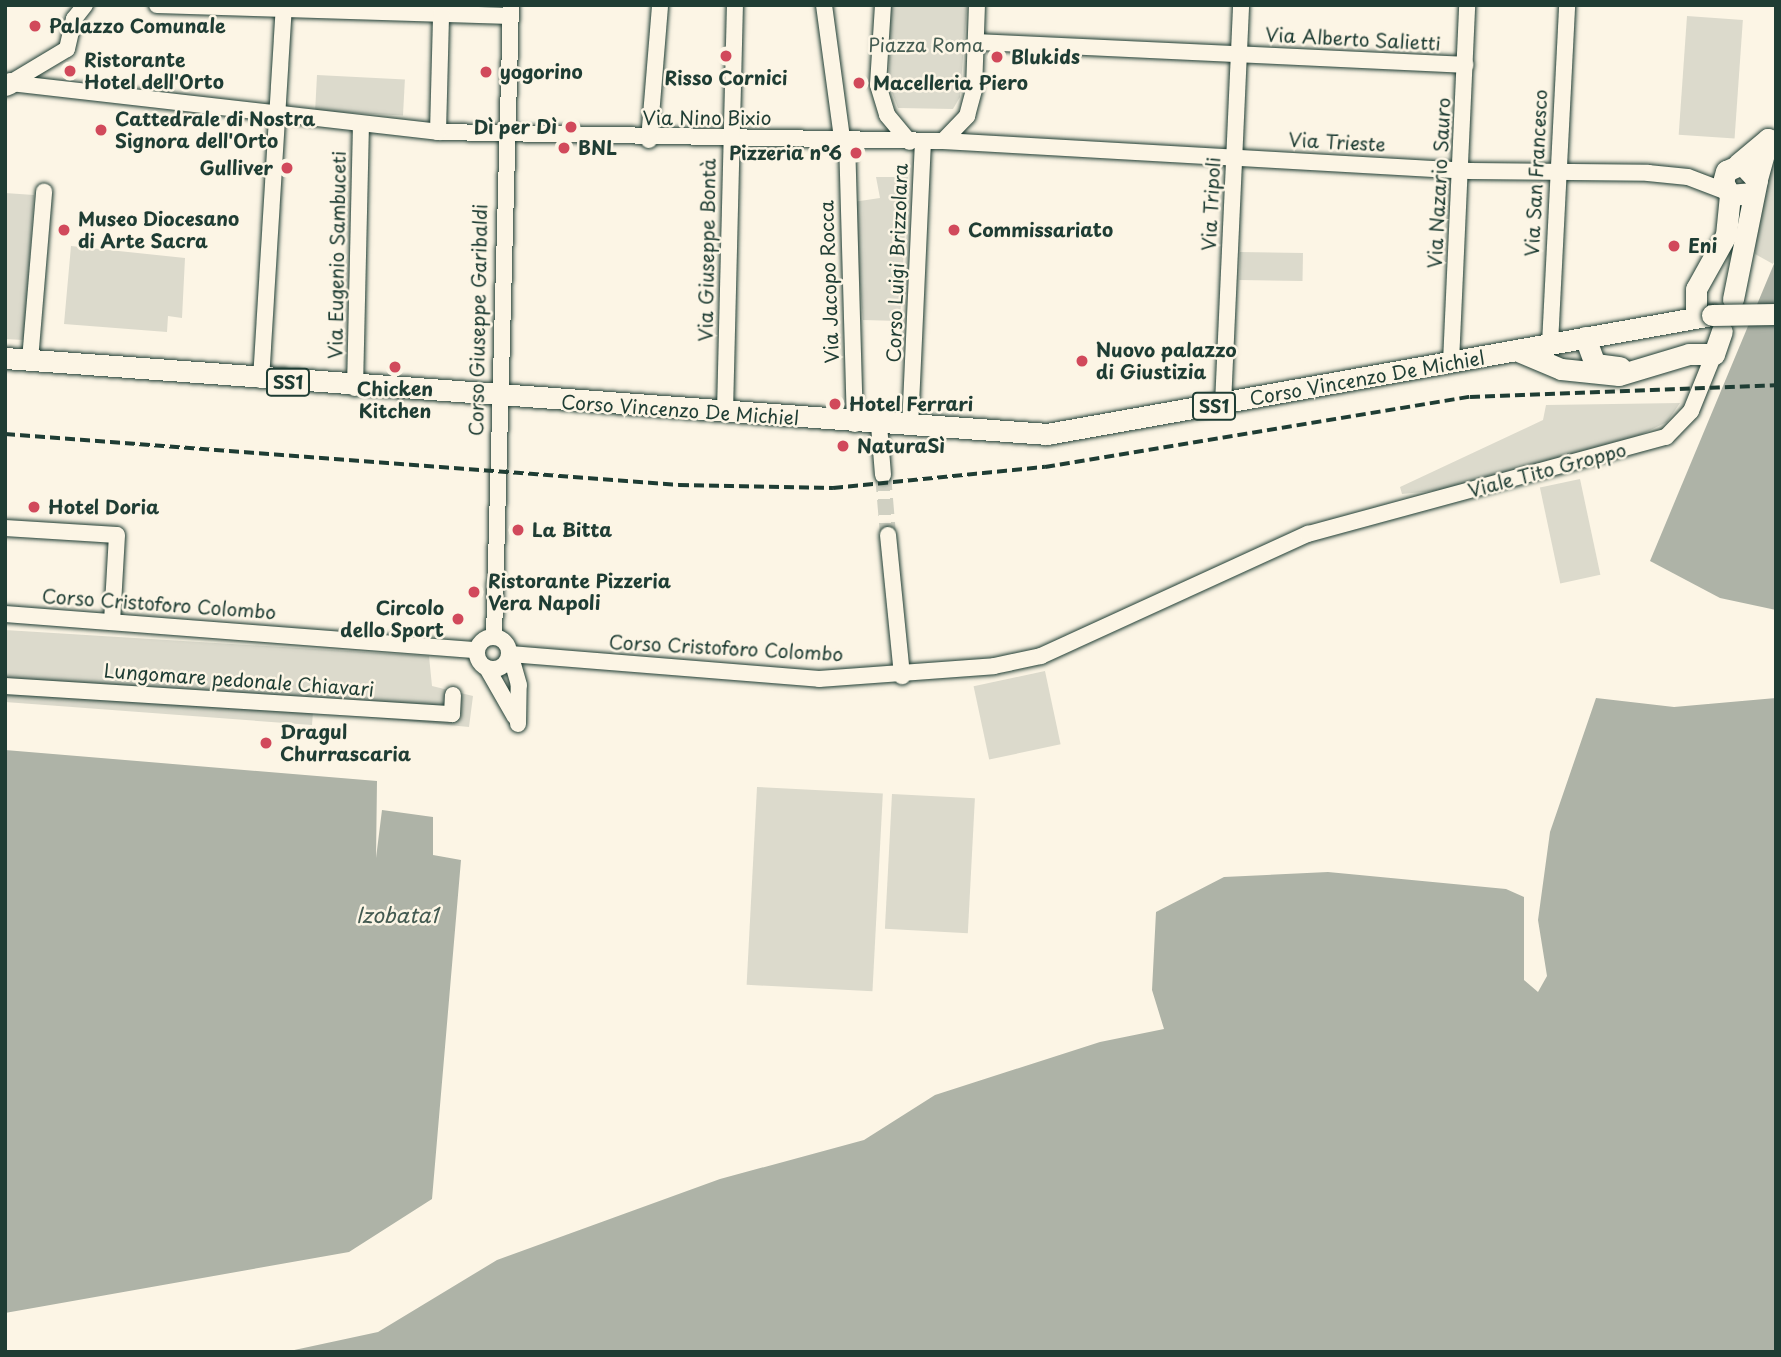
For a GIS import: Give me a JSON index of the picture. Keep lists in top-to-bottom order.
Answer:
{
  "streets": {
    "main road": ["Corso Vincenzo De Michiel", "SS1", "Viale Tito Groppo"],
    "street": [
      "Via Alberto Salietti",
      "Via Nino Bixio",
      "Via Trieste",
      "Via San Francesco",
      "Via Nazario Sauro",
      "Via Tripoli",
      "Via Giuseppe Bontà",
      "Via Eugenio Sambuceti",
      "Corso Luigi Brizzolara",
      "Via Jacopo Rocca",
      "Corso Giuseppe Garibaldi",
      "Corso Cristoforo Colombo",
      "Lungomare pedonale Chiavari"
    ]
  },
  "crossings": [
    ["Via Alberto Salietti", "Via Nazario Sauro"],
    ["Via Alberto Salietti", "Via Tripoli"],
    ["Via Nino Bixio", "Via Giuseppe Bontà"],
    ["Via Nino Bixio", "Via Eugenio Sambuceti"],
    ["Via Nino Bixio", "Corso Luigi Brizzolara"],
    ["Via Nino Bixio", "Via Jacopo Rocca"],
    ["Via Nino Bixio", "Corso Giuseppe Garibaldi"],
    ["Via Trieste", "Via San Francesco"],
    ["Via Trieste", "Via Nazario Sauro"],
    ["Via Trieste", "Via Tripoli"],
    ["Via Trieste", "Viale Tito Groppo"],
    ["Via San Francesco", "Corso Vincenzo De Michiel"],
    ["Via Nazario Sauro", "Corso Vincenzo De Michiel"],
    ["Via Tripoli", "Corso Vincenzo De Michiel"],
    ["Via Giuseppe Bontà", "Corso Vincenzo De Michiel"],
    ["Via Eugenio Sambuceti", "SS1"],
    ["Corso Luigi Brizzolara", "Corso Vincenzo De Michiel"],
    ["Via Jacopo Rocca", "Corso Vincenzo De Michiel"],
    ["Corso Giuseppe Garibaldi", "Corso Vincenzo De Michiel"],
    ["Corso Giuseppe Garibaldi", "SS1"],
    ["Corso Vincenzo De Michiel", "SS1"],
    ["Corso Vincenzo De Michiel", "Viale Tito Groppo"],
    ["Viale Tito Groppo", "Corso Cristoforo Colombo"]
  ],
  "water": ["Izobata1"],
  "parks": ["Piazza Roma"],
  "places": [
    "Palazzo Comunale",
    "Risso Cornici",
    "Blukids",
    "Ristorante Hotel dell'Orto",
    "yogorino",
    "Macelleria Piero",
    "Dì per Dì",
    "Cattedrale di Nostra Signora dell'Orto",
    "BNL",
    "Pizzeria n°6",
    "Gulliver",
    "Museo Diocesano di Arte Sacra",
    "Commissariato",
    "Eni",
    "Nuovo palazzo di Giustizia",
    "Chicken Kitchen",
    "Hotel Ferrari",
    "NaturaSì",
    "Hotel Doria",
    "La Bitta",
    "Ristorante Pizzeria Vera Napoli",
    "Circolo dello Sport",
    "Dragul Churrascaria"
  ]
}
